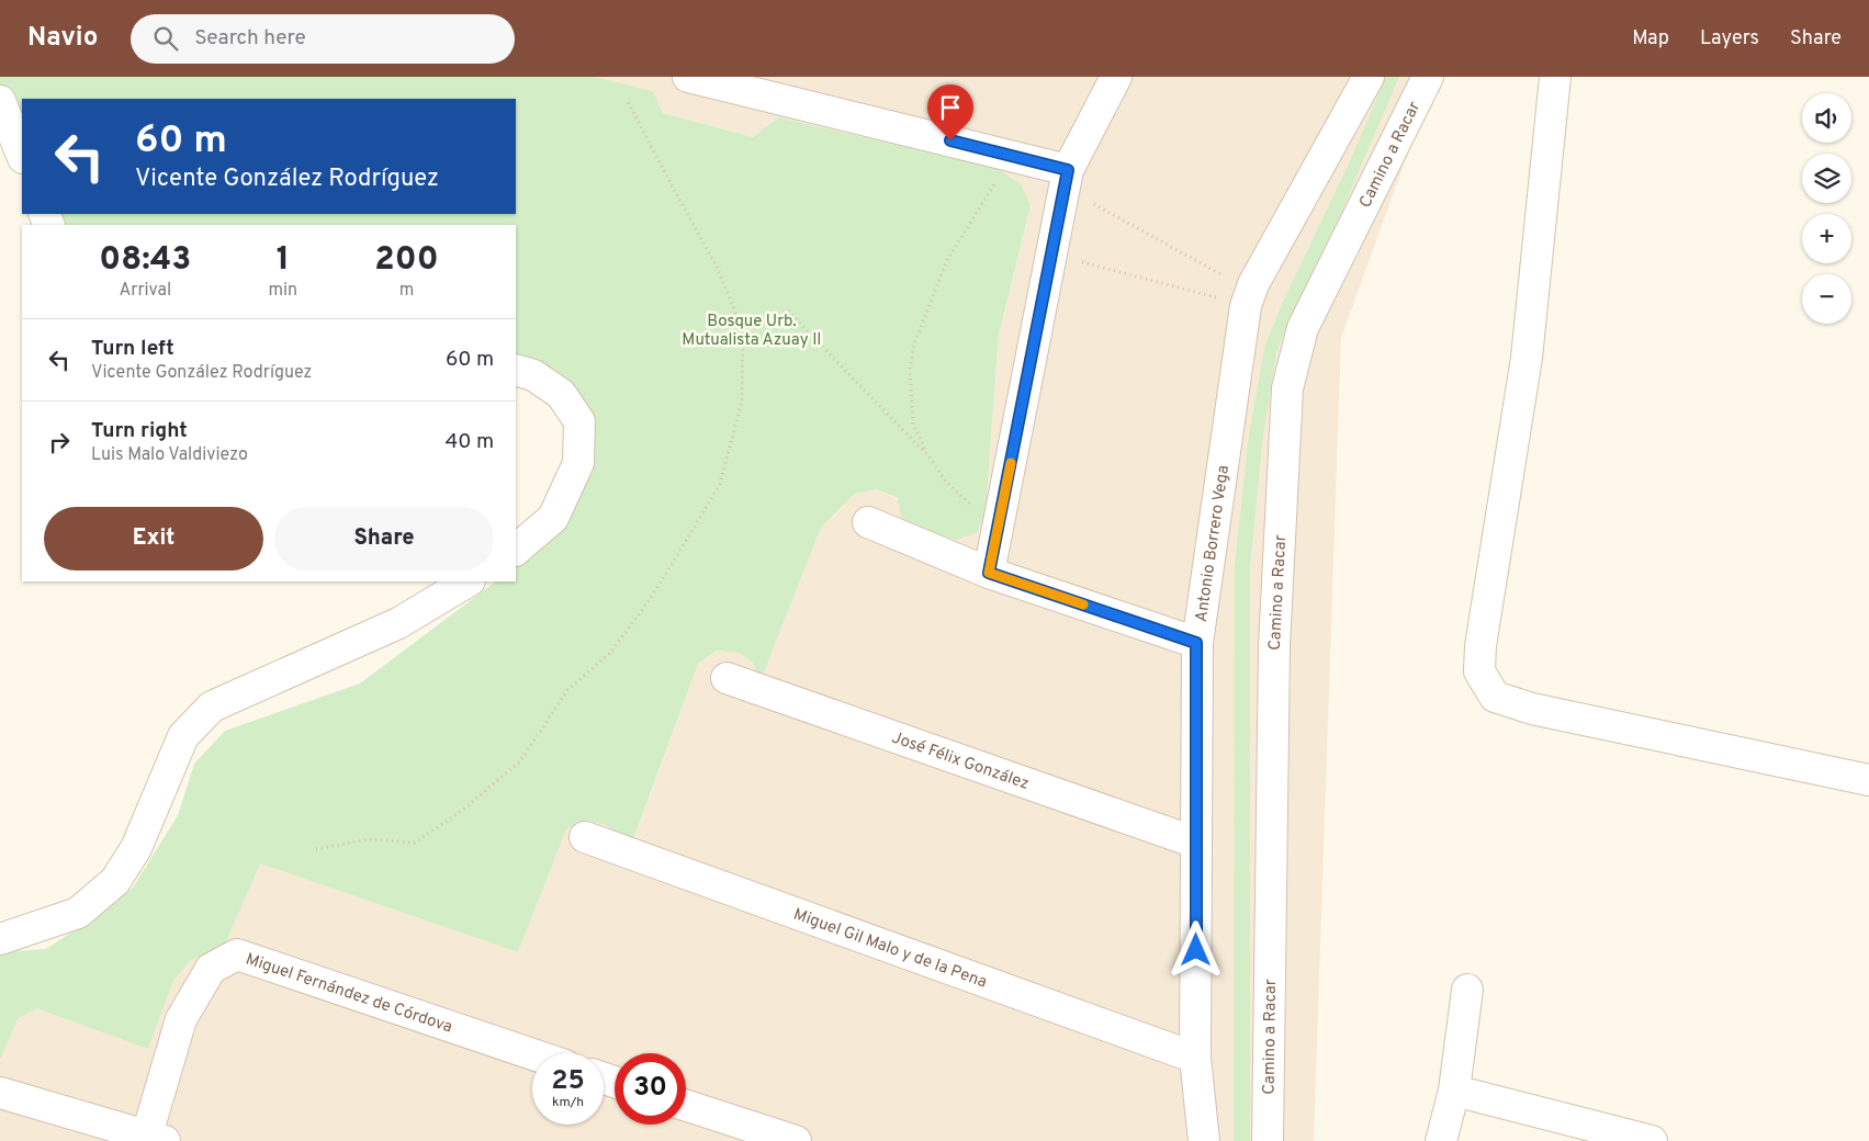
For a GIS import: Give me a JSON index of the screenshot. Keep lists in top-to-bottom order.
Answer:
{
  "streets": {
    "street": [
      "Camino a Racar",
      "Antonio Borrero Vega",
      "José Félix González",
      "Miguel Gil Malo y de la Pena",
      "Miguel Fernández de Córdova"
    ]
  },
  "crossings": [
    ["Antonio Borrero Vega", "José Félix González"],
    ["Antonio Borrero Vega", "Miguel Gil Malo y de la Pena"]
  ],
  "parks": ["Bosque Urb. Mutualista Azuay II"],
  "page": {
    "header": "Navio",
    "search": "Search here",
    "nav": ["Map", "Layers", "Share"],
    "map_buttons": ["+", "−"],
    "turn": ["60 m", "Vicente González Rodríguez"],
    "eta": [
      "08:43",
      "Arrival",
      "1",
      "min",
      "200",
      "m"
    ],
    "list": [
      {
        "name": "Turn left",
        "note": "Vicente González Rodríguez",
        "value": "60 m"
      },
      {
        "name": "Turn right",
        "note": "Luis Malo Valdiviezo",
        "value": "40 m"
      }
    ],
    "buttons": ["Exit", "Share"],
    "speed": "25 km/h",
    "limit": "30"
  }
}
